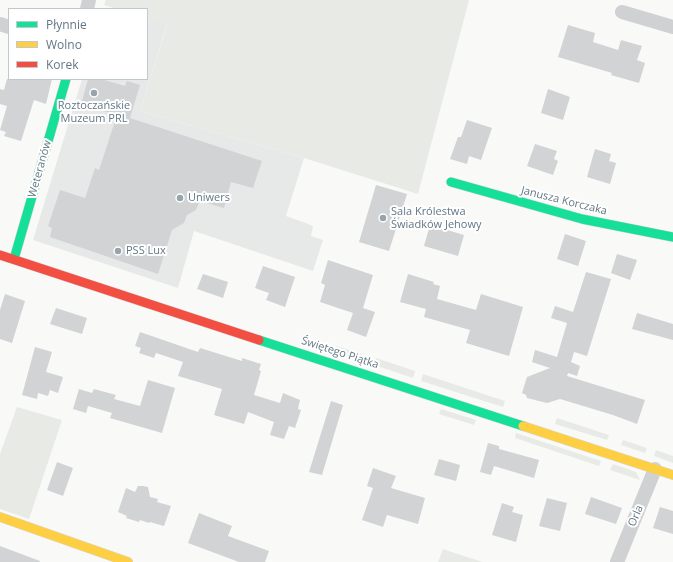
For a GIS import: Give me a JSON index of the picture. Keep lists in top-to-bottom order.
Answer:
{
  "streets": {
    "street": [
      "Weteranów",
      "Janusza Korczaka",
      "Świętego Piątka",
      "Orla"
    ]
  },
  "crossings": [
    ["Weteranów", "Świętego Piątka"],
    ["Świętego Piątka", "Orla"]
  ],
  "places": [
    "Roztoczańskie Muzeum PRL",
    "Uniwers",
    "Sala Królestwa Świadków Jehowy",
    "PSS Lux"
  ],
  "legend": ["Płynnie", "Wolno", "Korek"]
}
